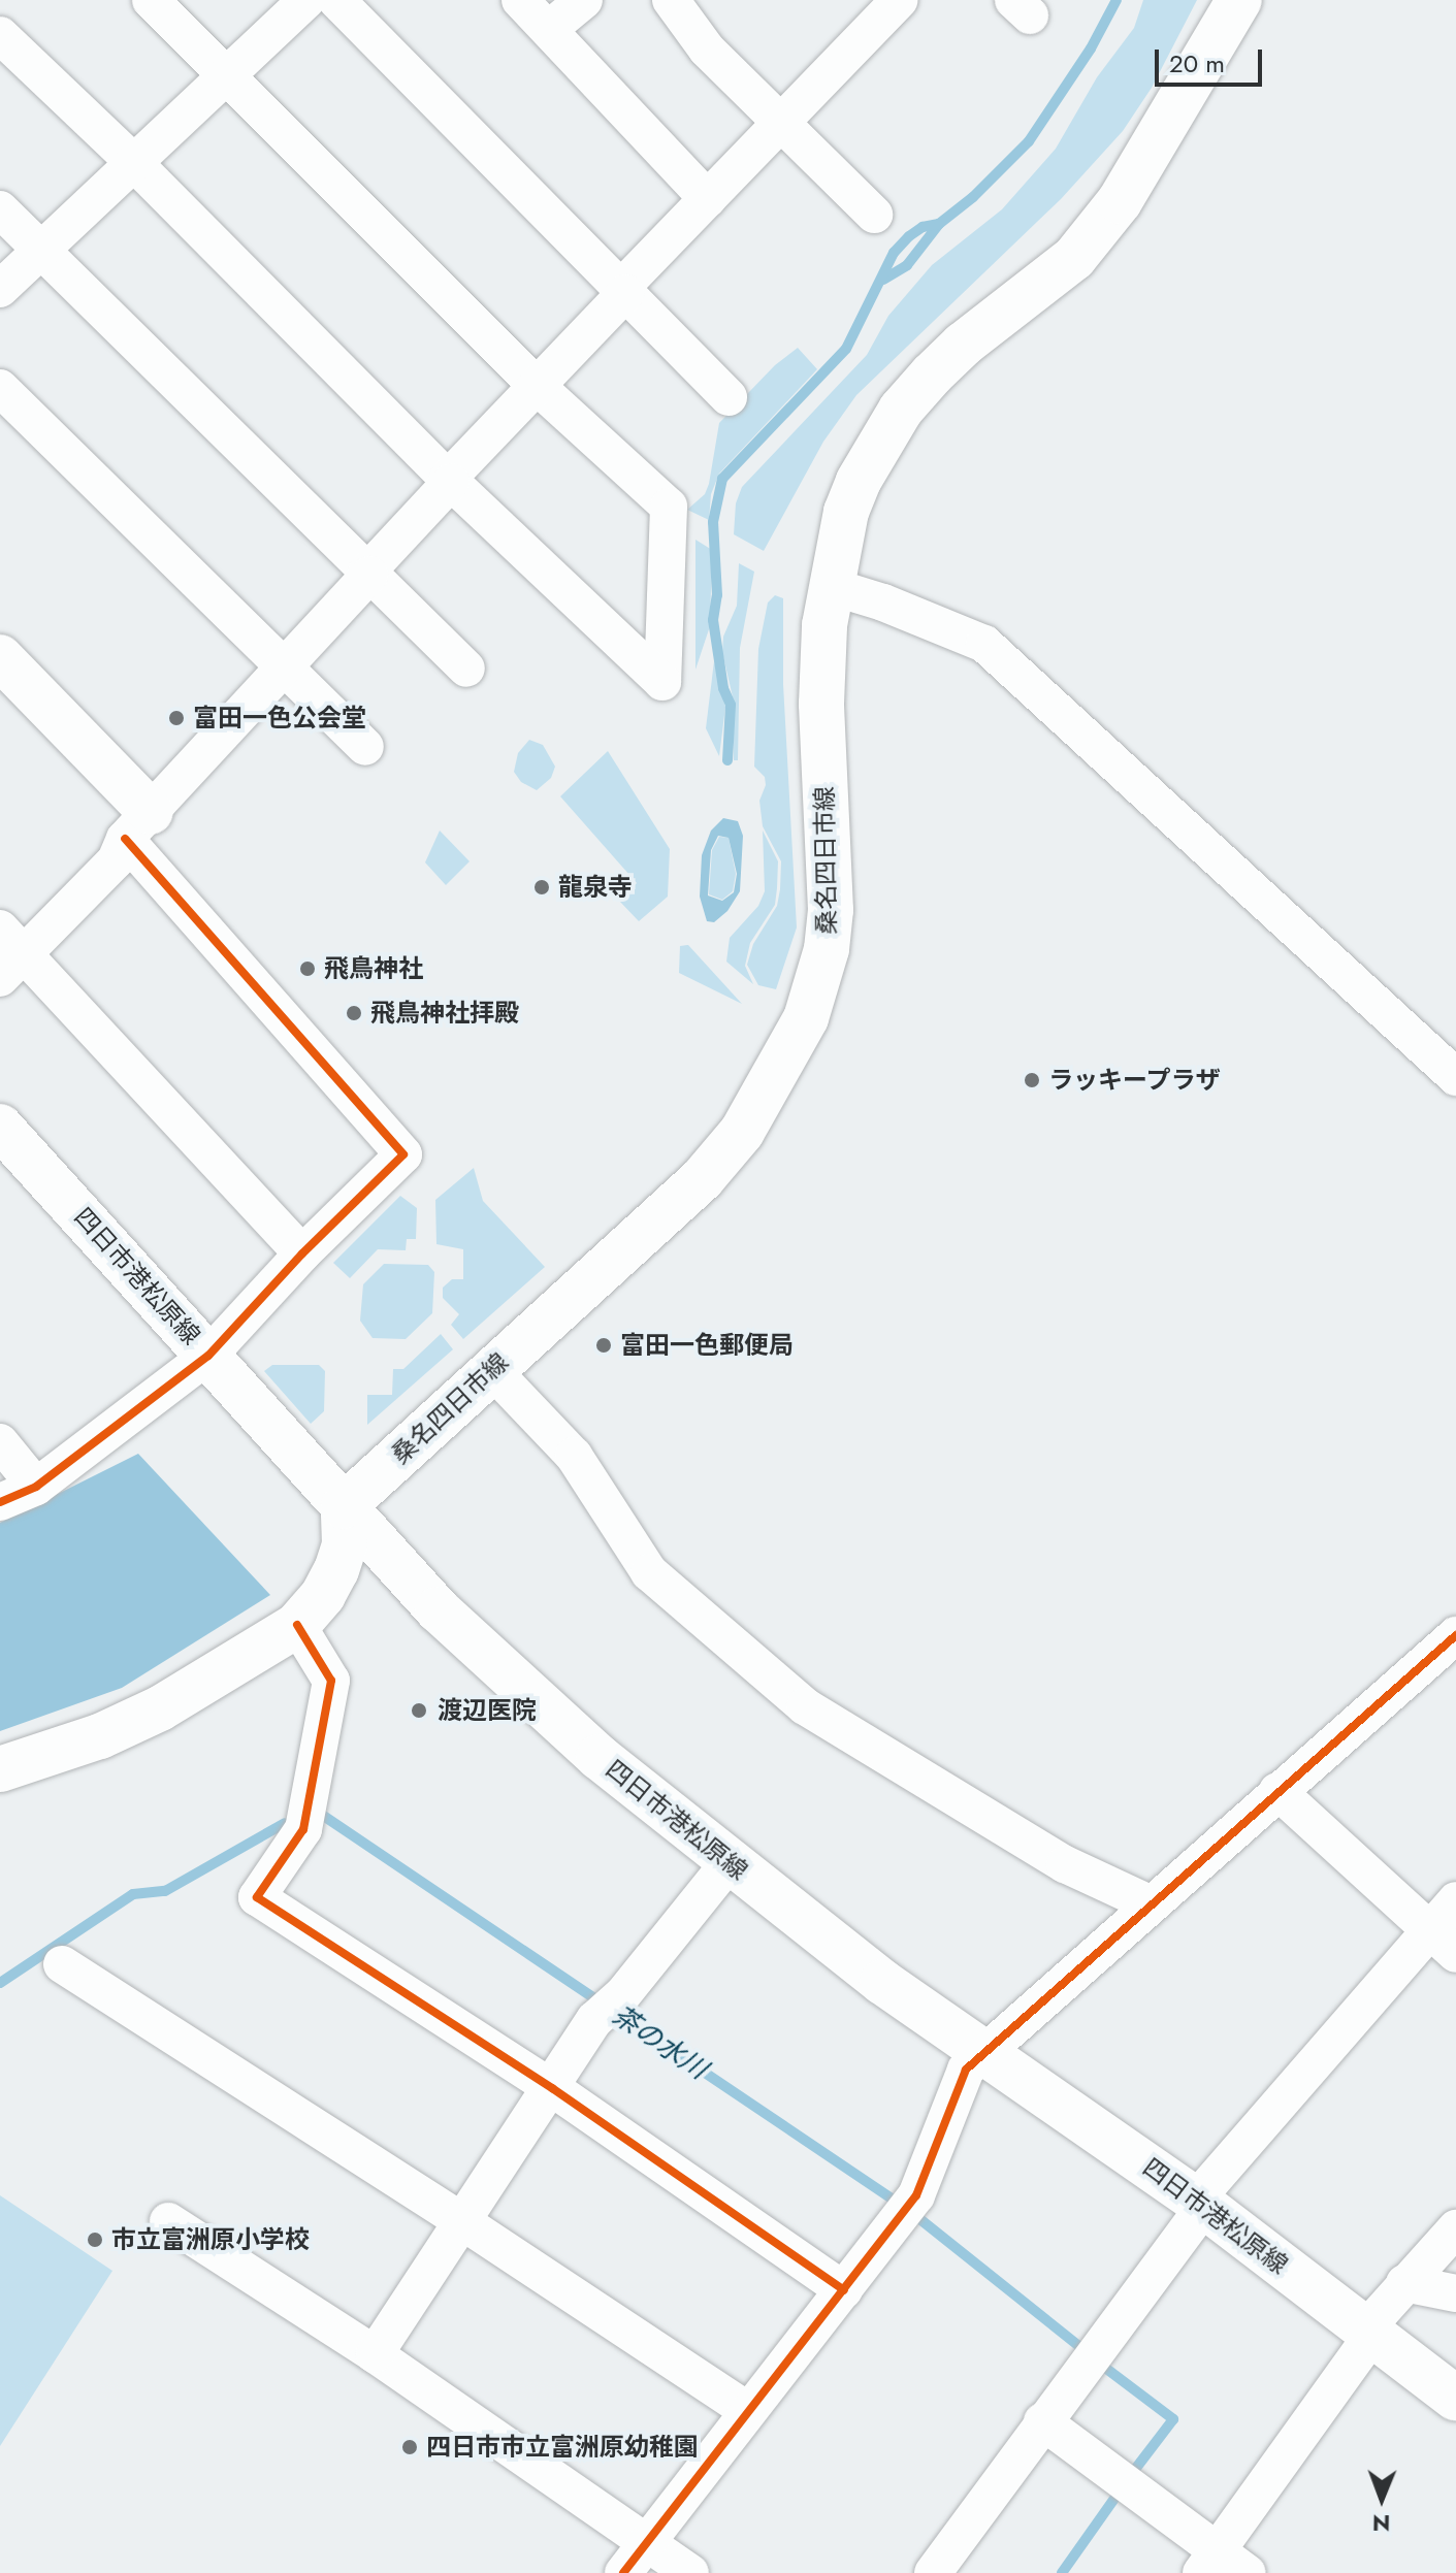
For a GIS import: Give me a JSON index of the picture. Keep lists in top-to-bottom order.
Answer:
{
  "streets": {
    "main road": ["桑名四日市線", "四日市港松原線"]
  },
  "crossings": [
    ["桑名四日市線", "四日市港松原線"]
  ],
  "water": ["茶の水川"],
  "places": [
    "富田一色公会堂",
    "龍泉寺",
    "飛鳥神社",
    "飛鳥神社拝殿",
    "ラッキープラザ",
    "富田一色郵便局",
    "渡辺医院",
    "市立富洲原小学校",
    "四日市市立富洲原幼稚園"
  ],
  "scale_bar": "20 m",
  "north": "bottom"
}
